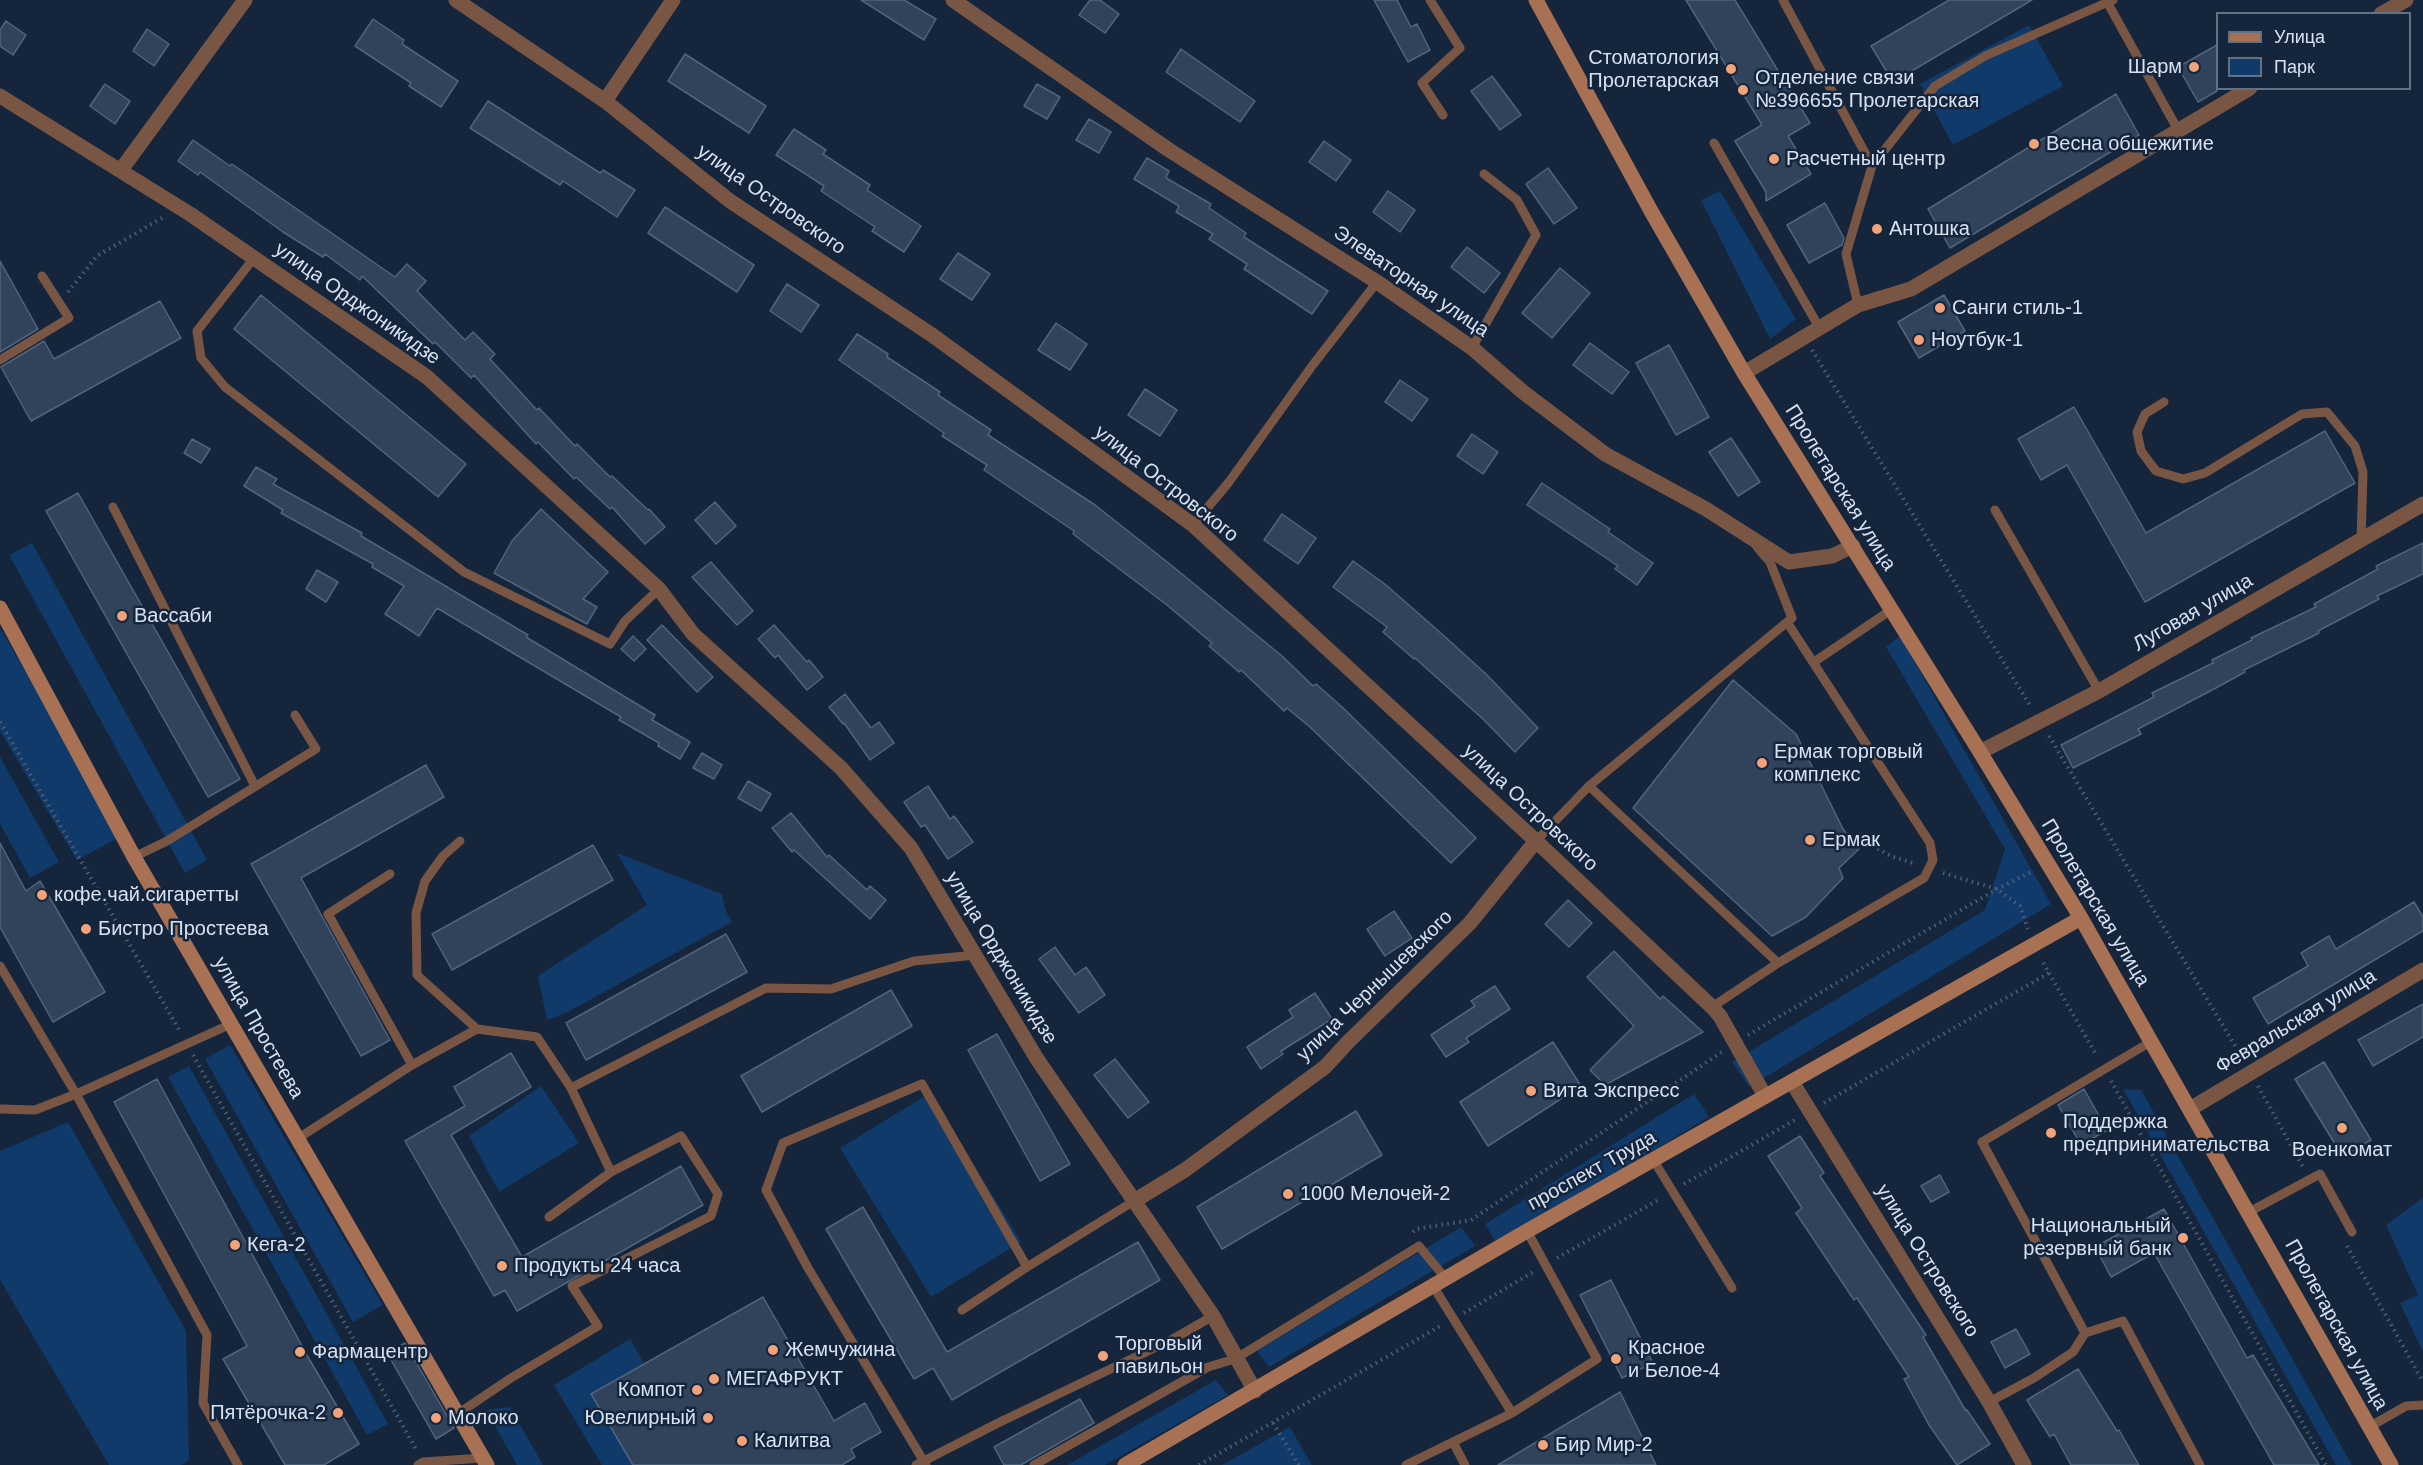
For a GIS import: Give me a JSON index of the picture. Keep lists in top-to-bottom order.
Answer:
{
  "streets": {
    "street": [
      "улица Островского",
      "Элеваторная улица",
      "улица Орджоникидзе",
      "Пролетарская улица",
      "Луговая улица",
      "улица Чернышевского",
      "Февральская улица",
      "улица Простеева",
      "проспект Труда"
    ]
  },
  "crossings": [
    ["улица Островского", "улица Чернышевского"],
    ["улица Островского", "проспект Труда"],
    ["Элеваторная улица", "Пролетарская улица"],
    ["улица Орджоникидзе", "улица Чернышевского"],
    ["улица Орджоникидзе", "проспект Труда"],
    ["Пролетарская улица", "Луговая улица"],
    ["Пролетарская улица", "Февральская улица"],
    ["Пролетарская улица", "проспект Труда"]
  ],
  "places": [
    "Шарм",
    "Стоматология Пролетарская",
    "Отделение связи №396655 Пролетарская",
    "Весна общежитие",
    "Расчетный центр",
    "Антошка",
    "Санги стиль-1",
    "Ноутбук-1",
    "Вассаби",
    "Ермак торговый комплекс",
    "Ермак",
    "кофе.чай.сигаретты",
    "Бистро Простеева",
    "Вита Экспресс",
    "Военкомат",
    "Поддержка предпринимательства",
    "1000 Мелочей-2",
    "Национальный резервный банк",
    "Кега-2",
    "Продукты 24 часа",
    "Жемчужина",
    "Фармацентр",
    "Торговый павильон",
    "Красное и Белое-4",
    "МЕГАФРУКТ",
    "Компот",
    "Пятёрочка-2",
    "Молоко",
    "Ювелирный",
    "Калитва",
    "Бир Мир-2"
  ],
  "legend": ["Улица", "Парк"]
}
